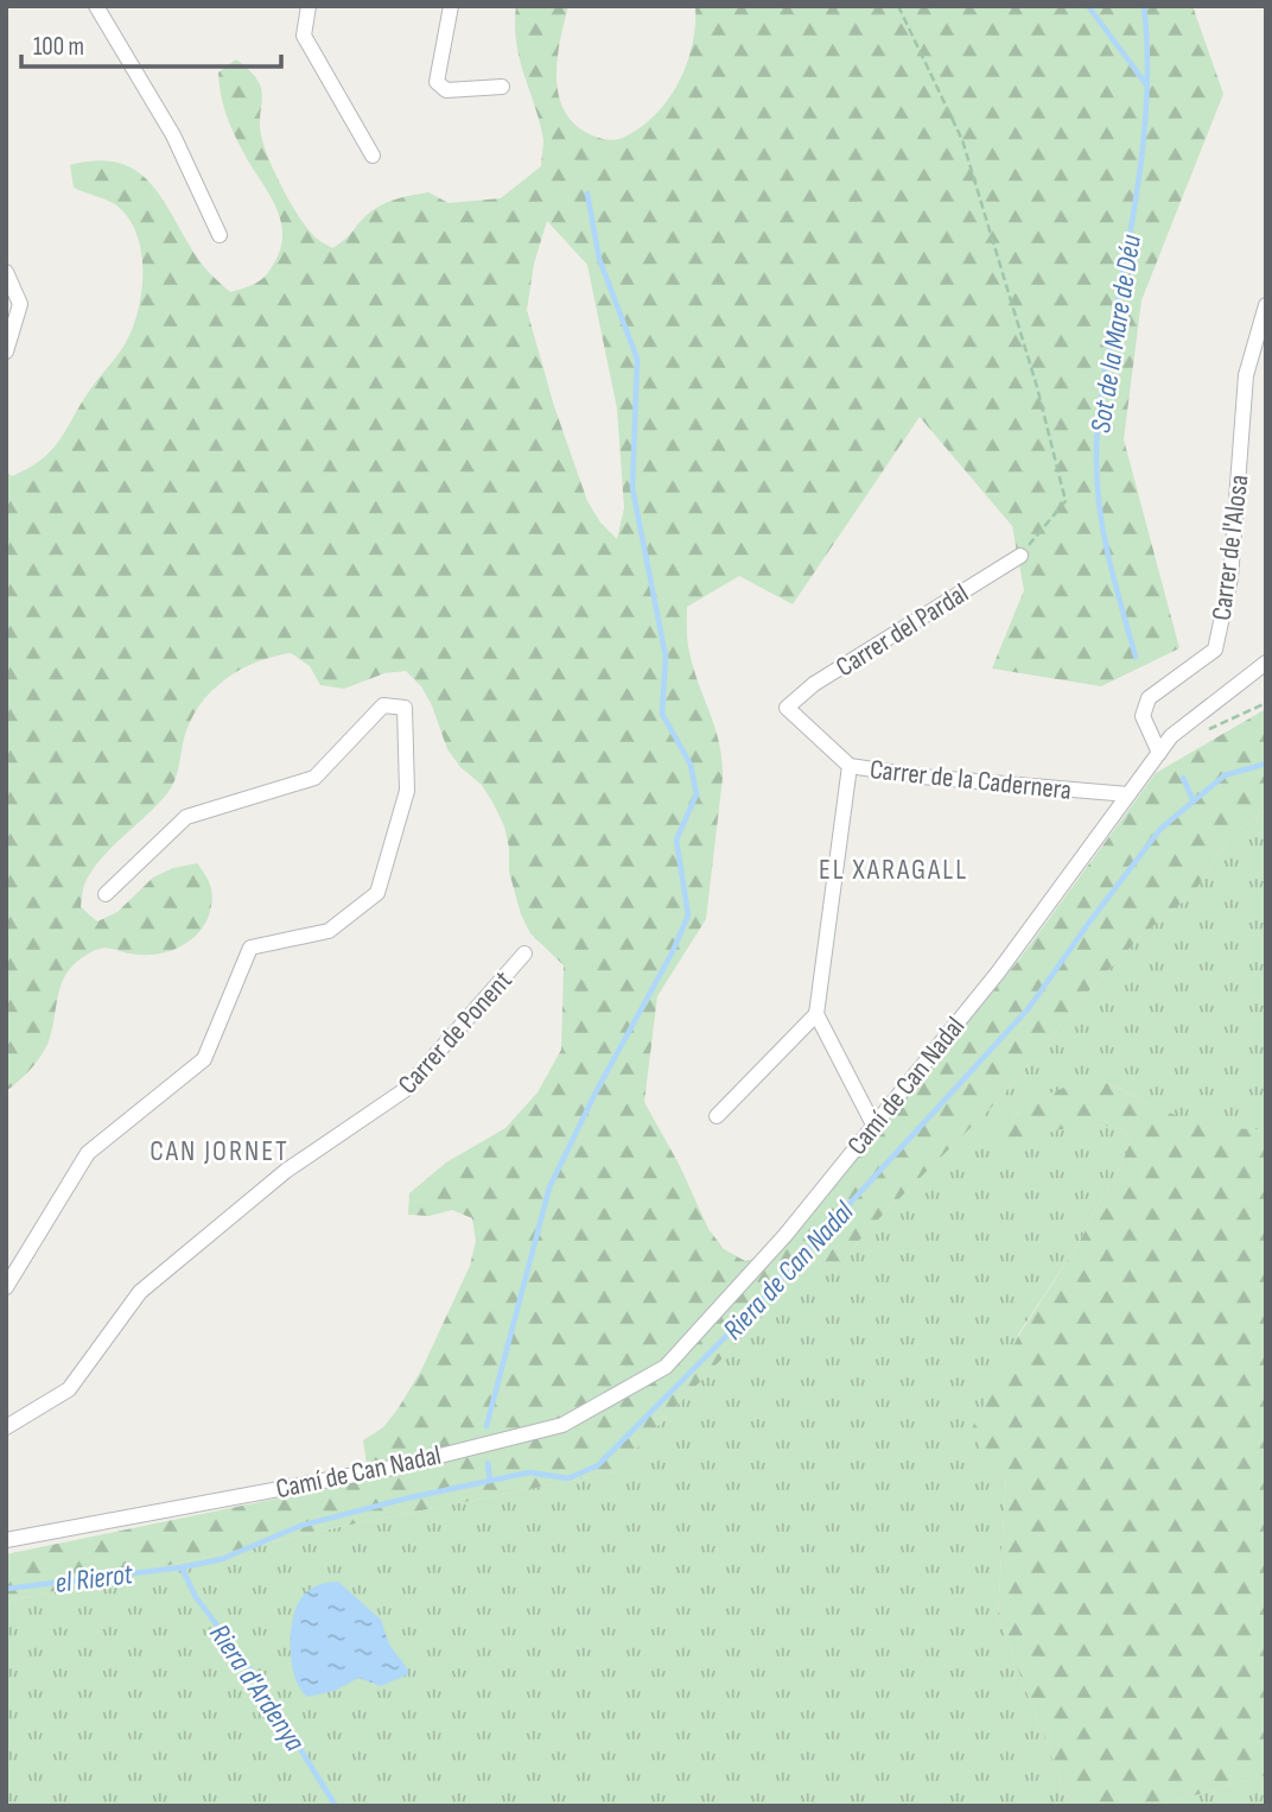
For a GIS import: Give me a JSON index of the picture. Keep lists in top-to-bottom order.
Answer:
{
  "streets": {
    "street": [
      "Carrer de l'Alosa",
      "Carrer del Pardal",
      "Carrer de la Cadernera",
      "Carrer de Ponent",
      "Camí de Can Nadal"
    ]
  },
  "crossings": [
    ["Carrer de l'Alosa", "Camí de Can Nadal"],
    ["Carrer del Pardal", "Carrer de la Cadernera"],
    ["Carrer de la Cadernera", "Camí de Can Nadal"]
  ],
  "districts": ["EL XARAGALL", "CAN JORNET"],
  "water": [
    "Sot de la Mare de Déu",
    "Riera de Can Nadal",
    "el Rierot",
    "Riera d'Ardenya"
  ],
  "scale_bar": "100 m"
}
